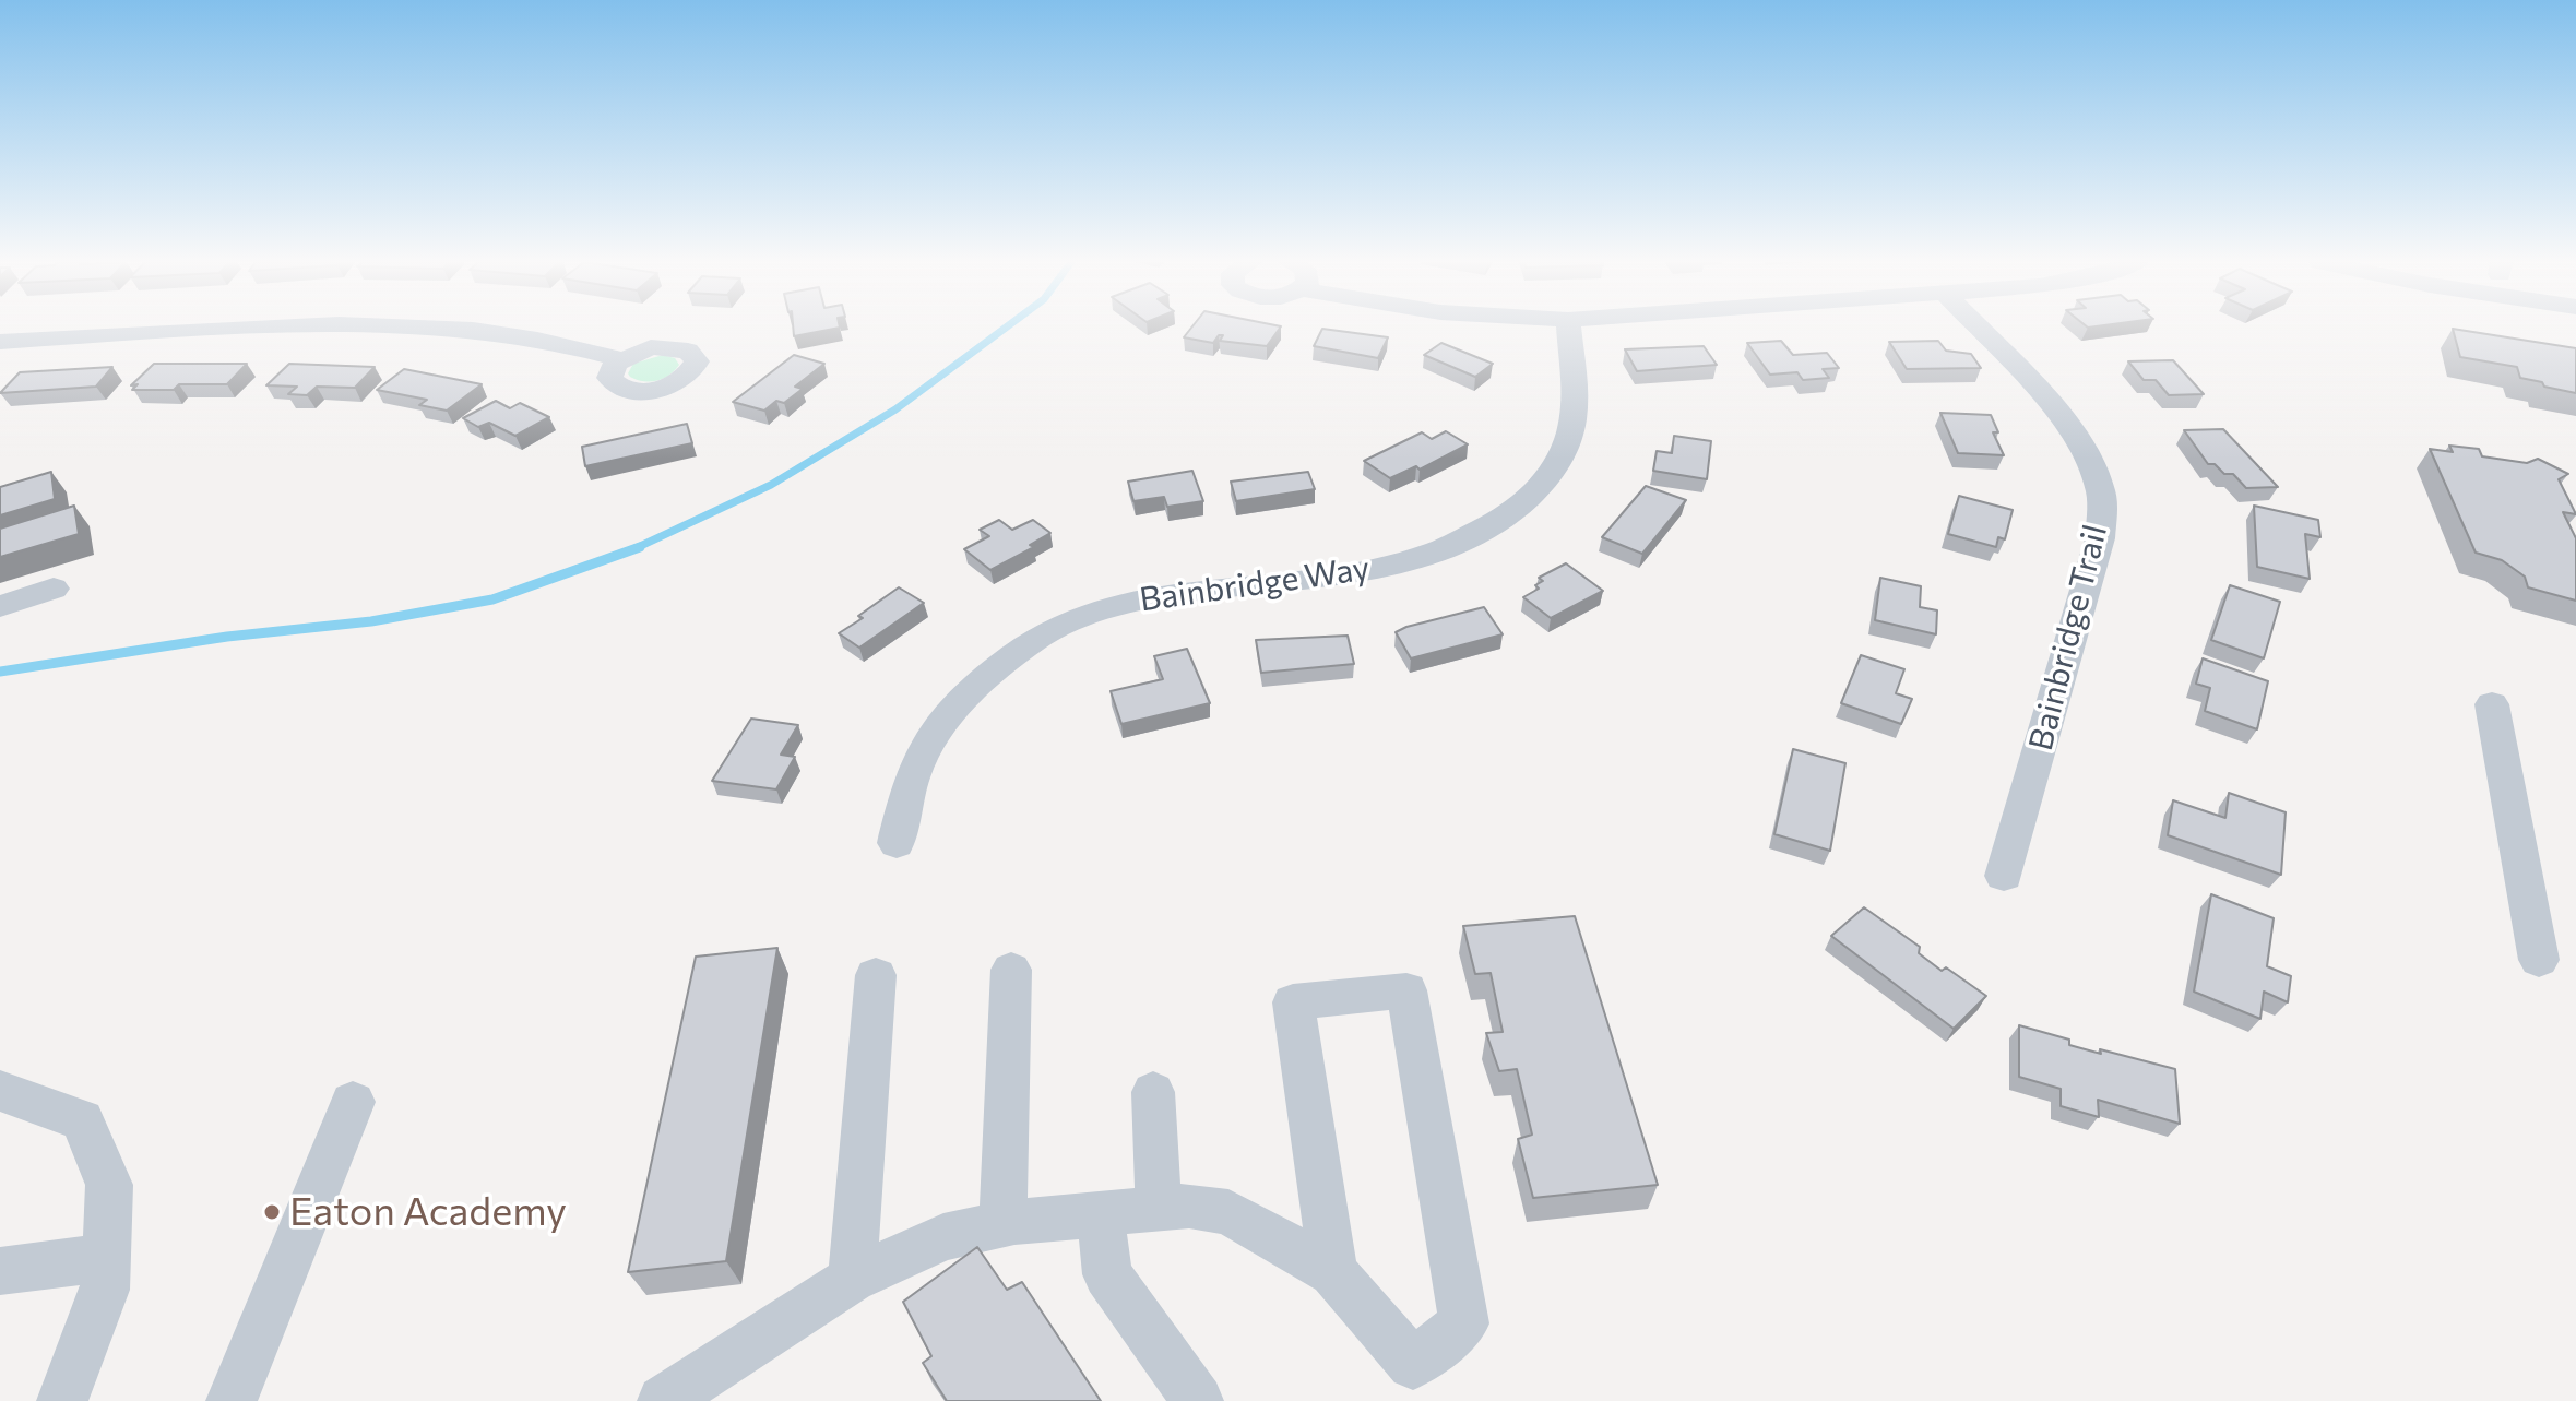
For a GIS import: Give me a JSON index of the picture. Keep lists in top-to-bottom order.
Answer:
{
  "streets": {
    "street": ["Bainbridge Way", "Bainbridge Trail"]
  },
  "places": ["Eaton Academy"]
}
